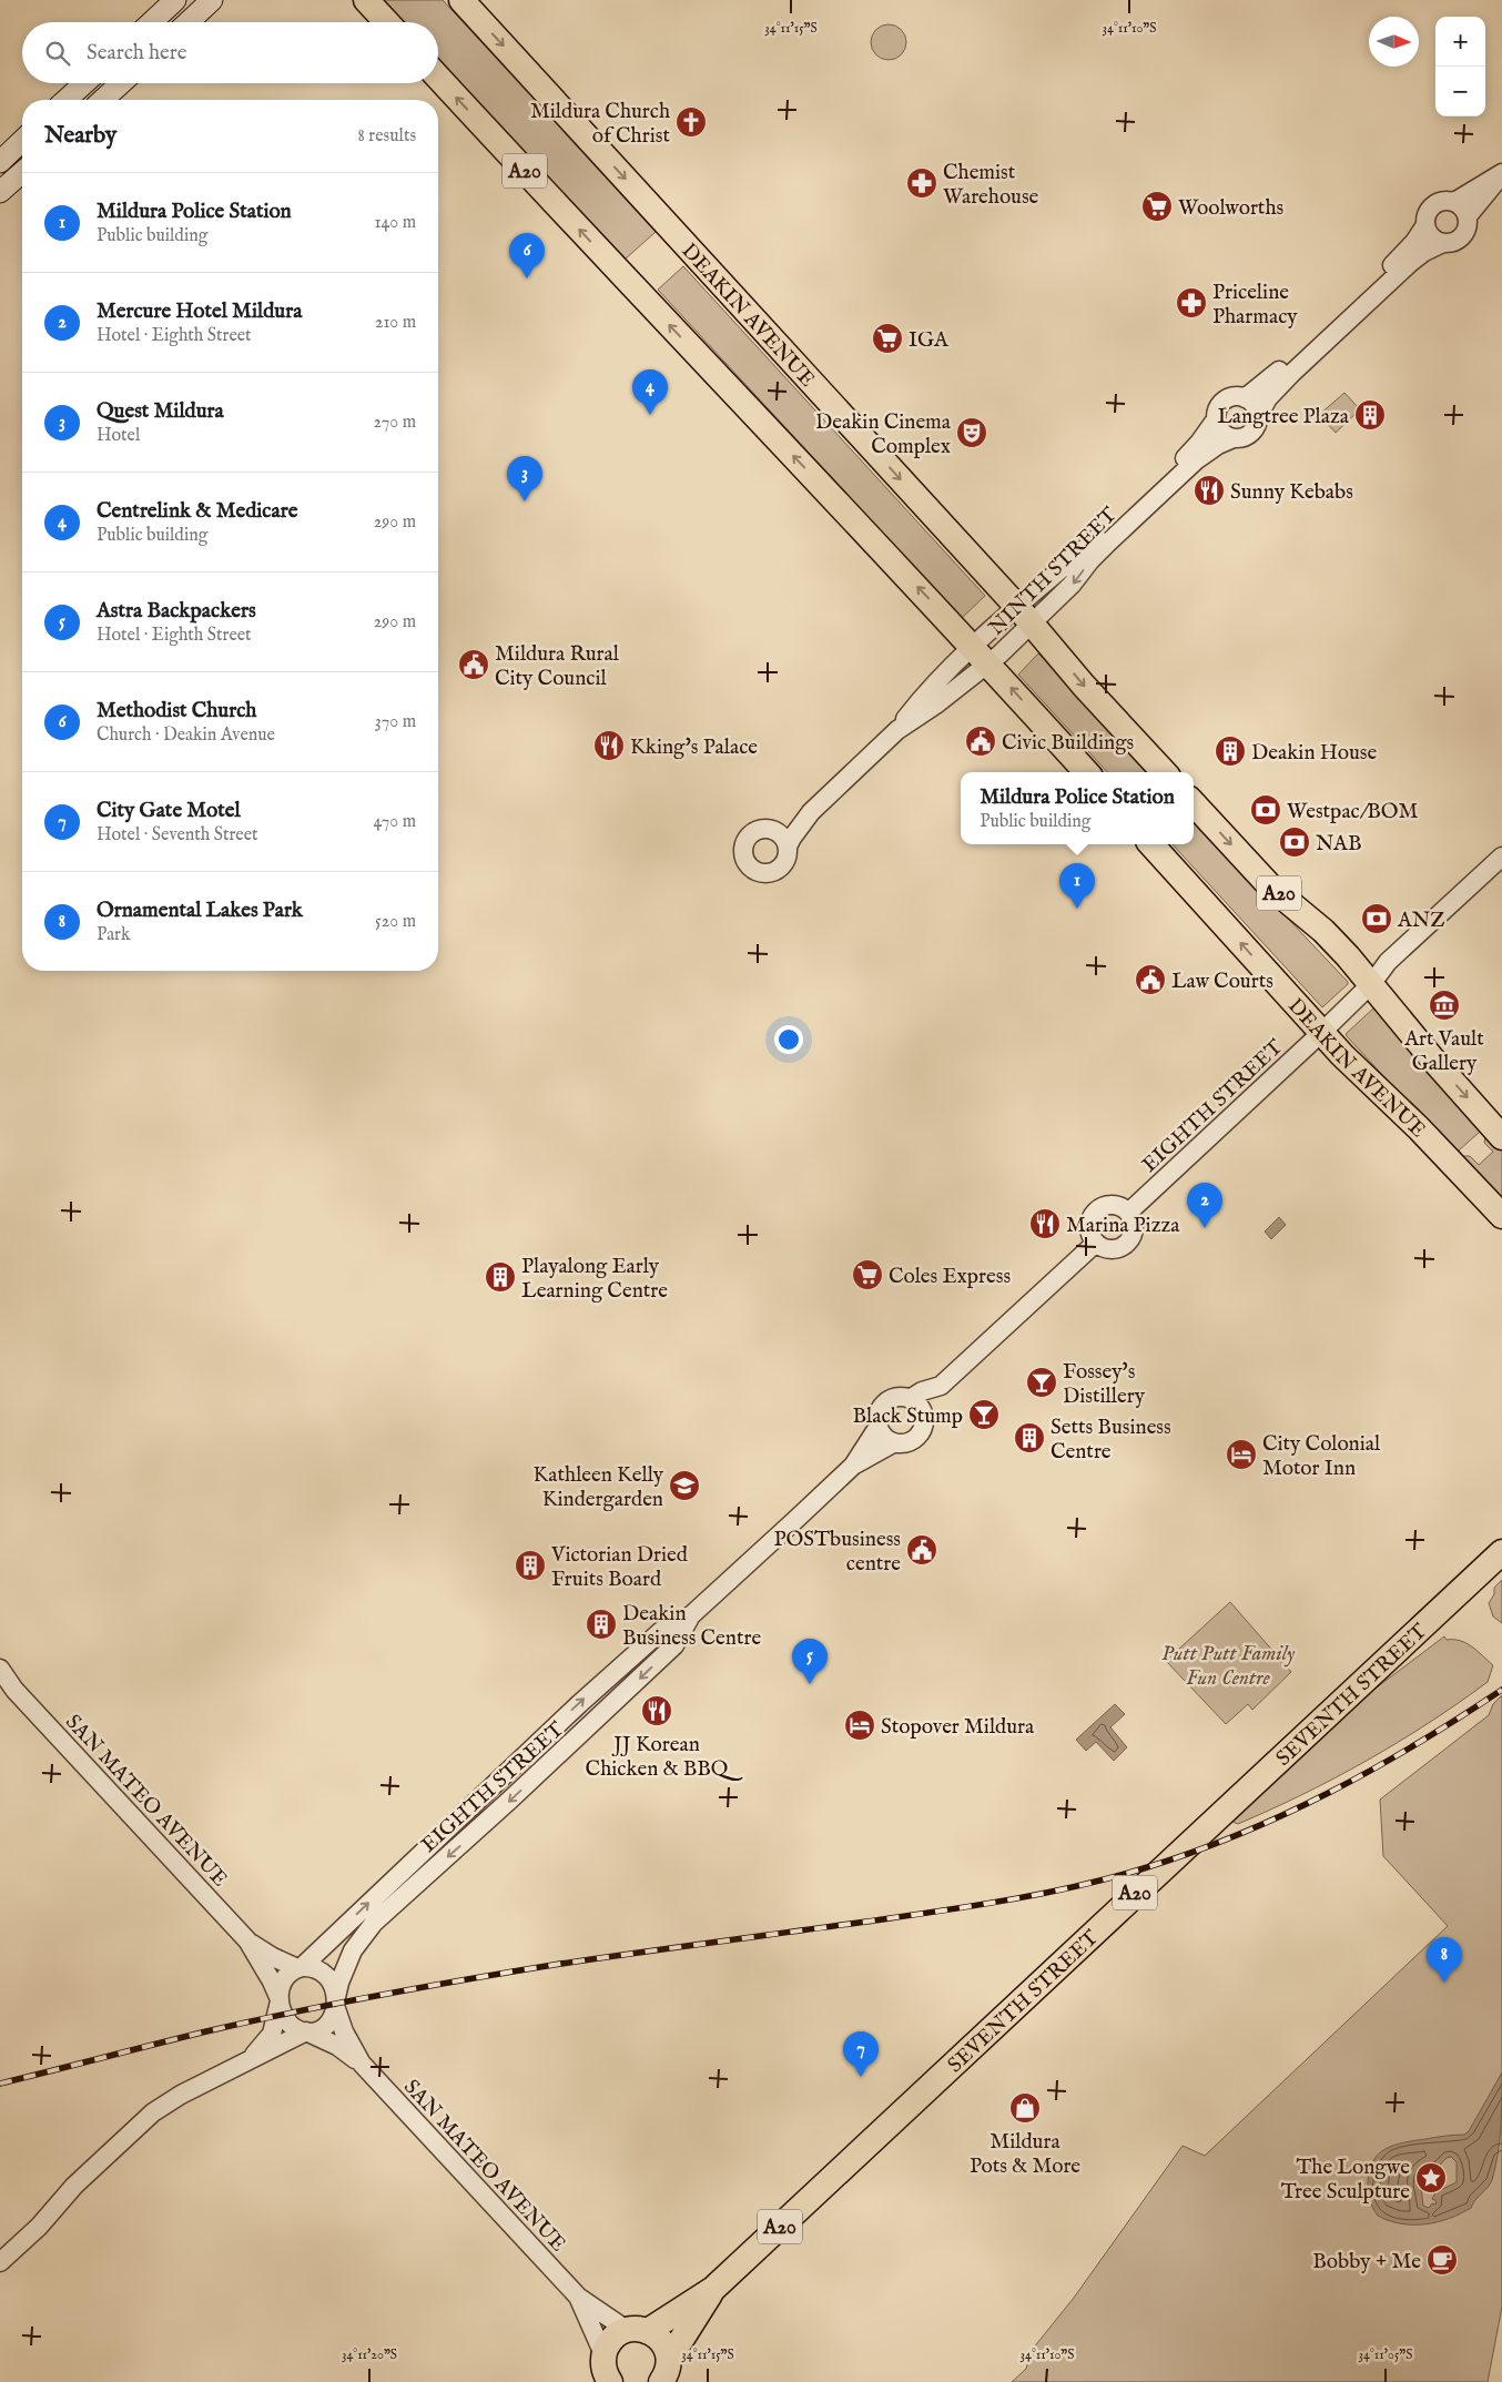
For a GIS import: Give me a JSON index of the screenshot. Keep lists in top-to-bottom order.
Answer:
{
  "streets": {
    "highway": ["A20", "DEAKIN AVENUE", "SEVENTH STREET"],
    "street": ["NINTH STREET", "EIGHTH STREET", "SAN MATEO AVENUE"]
  },
  "crossings": [
    ["A20", "NINTH STREET"],
    ["A20", "EIGHTH STREET"],
    ["A20", "SEVENTH STREET"],
    ["A20", "SAN MATEO AVENUE"],
    ["DEAKIN AVENUE", "NINTH STREET"],
    ["DEAKIN AVENUE", "EIGHTH STREET"],
    ["EIGHTH STREET", "SAN MATEO AVENUE"],
    ["SEVENTH STREET", "SAN MATEO AVENUE"]
  ],
  "parks": ["Putt Putt Family Fun Centre"],
  "places": {
    "church": ["Mildura Church of Christ"],
    "pharmacy": ["Chemist Warehouse", "Priceline Pharmacy"],
    "supermarket": ["Woolworths", "IGA", "Coles Express"],
    "building": [
      "Langtree Plaza",
      "Deakin House",
      "Playalong Early Learning Centre",
      "Setts Business Centre",
      "Victorian Dried Fruits Board",
      "Deakin Business Centre"
    ],
    "theatre": ["Deakin Cinema Complex"],
    "restaurant": [
      "Sunny Kebabs",
      "Kking's Palace",
      "Marina Pizza",
      "JJ Korean Chicken & BBQ"
    ],
    "public building": [
      "Mildura Rural City Council",
      "Civic Buildings",
      "Law Courts",
      "POSTbusiness centre"
    ],
    "bank": ["Westpac/BOM", "NAB", "ANZ"],
    "museum": ["Art Vault Gallery"],
    "bar": ["Fossey's Distillery", "Black Stump"],
    "hotel": ["City Colonial Motor Inn", "Stopover Mildura"],
    "school or university": ["Kathleen Kelly Kindergarden"],
    "shop": ["Mildura Pots & More"],
    "place": ["The Longwe Tree Sculpture"],
    "cafe": ["Bobby + Me"]
  },
  "north": "right",
  "page": {
    "map_buttons": ["+", "−"],
    "search": "Search here",
    "heading": ["Nearby", "8 results"],
    "list": [
      {
        "mark": "1",
        "name": "Mildura Police Station",
        "note": "Public building",
        "value": "140 m"
      },
      {
        "mark": "2",
        "name": "Mercure Hotel Mildura",
        "note": "Hotel · Eighth Street",
        "value": "210 m"
      },
      {
        "mark": "3",
        "name": "Quest Mildura",
        "note": "Hotel",
        "value": "270 m"
      },
      {
        "mark": "4",
        "name": "Centrelink & Medicare",
        "note": "Public building",
        "value": "290 m"
      },
      {
        "mark": "5",
        "name": "Astra Backpackers",
        "note": "Hotel · Eighth Street",
        "value": "290 m"
      },
      {
        "mark": "6",
        "name": "Methodist Church",
        "note": "Church · Deakin Avenue",
        "value": "370 m"
      },
      {
        "mark": "7",
        "name": "City Gate Motel",
        "note": "Hotel · Seventh Street",
        "value": "470 m"
      },
      {
        "mark": "8",
        "name": "Ornamental Lakes Park",
        "note": "Park",
        "value": "520 m"
      }
    ],
    "pins": [
      "6",
      "4",
      "3",
      "1",
      "2",
      "5",
      "8",
      "7"
    ],
    "popup": ["Mildura Police Station", "Public building"]
  },
  "coordinates": [
    "34°11'15\"S",
    "34°11'10\"S",
    "34°11'20\"S",
    "34°11'05\"S"
  ]
}
